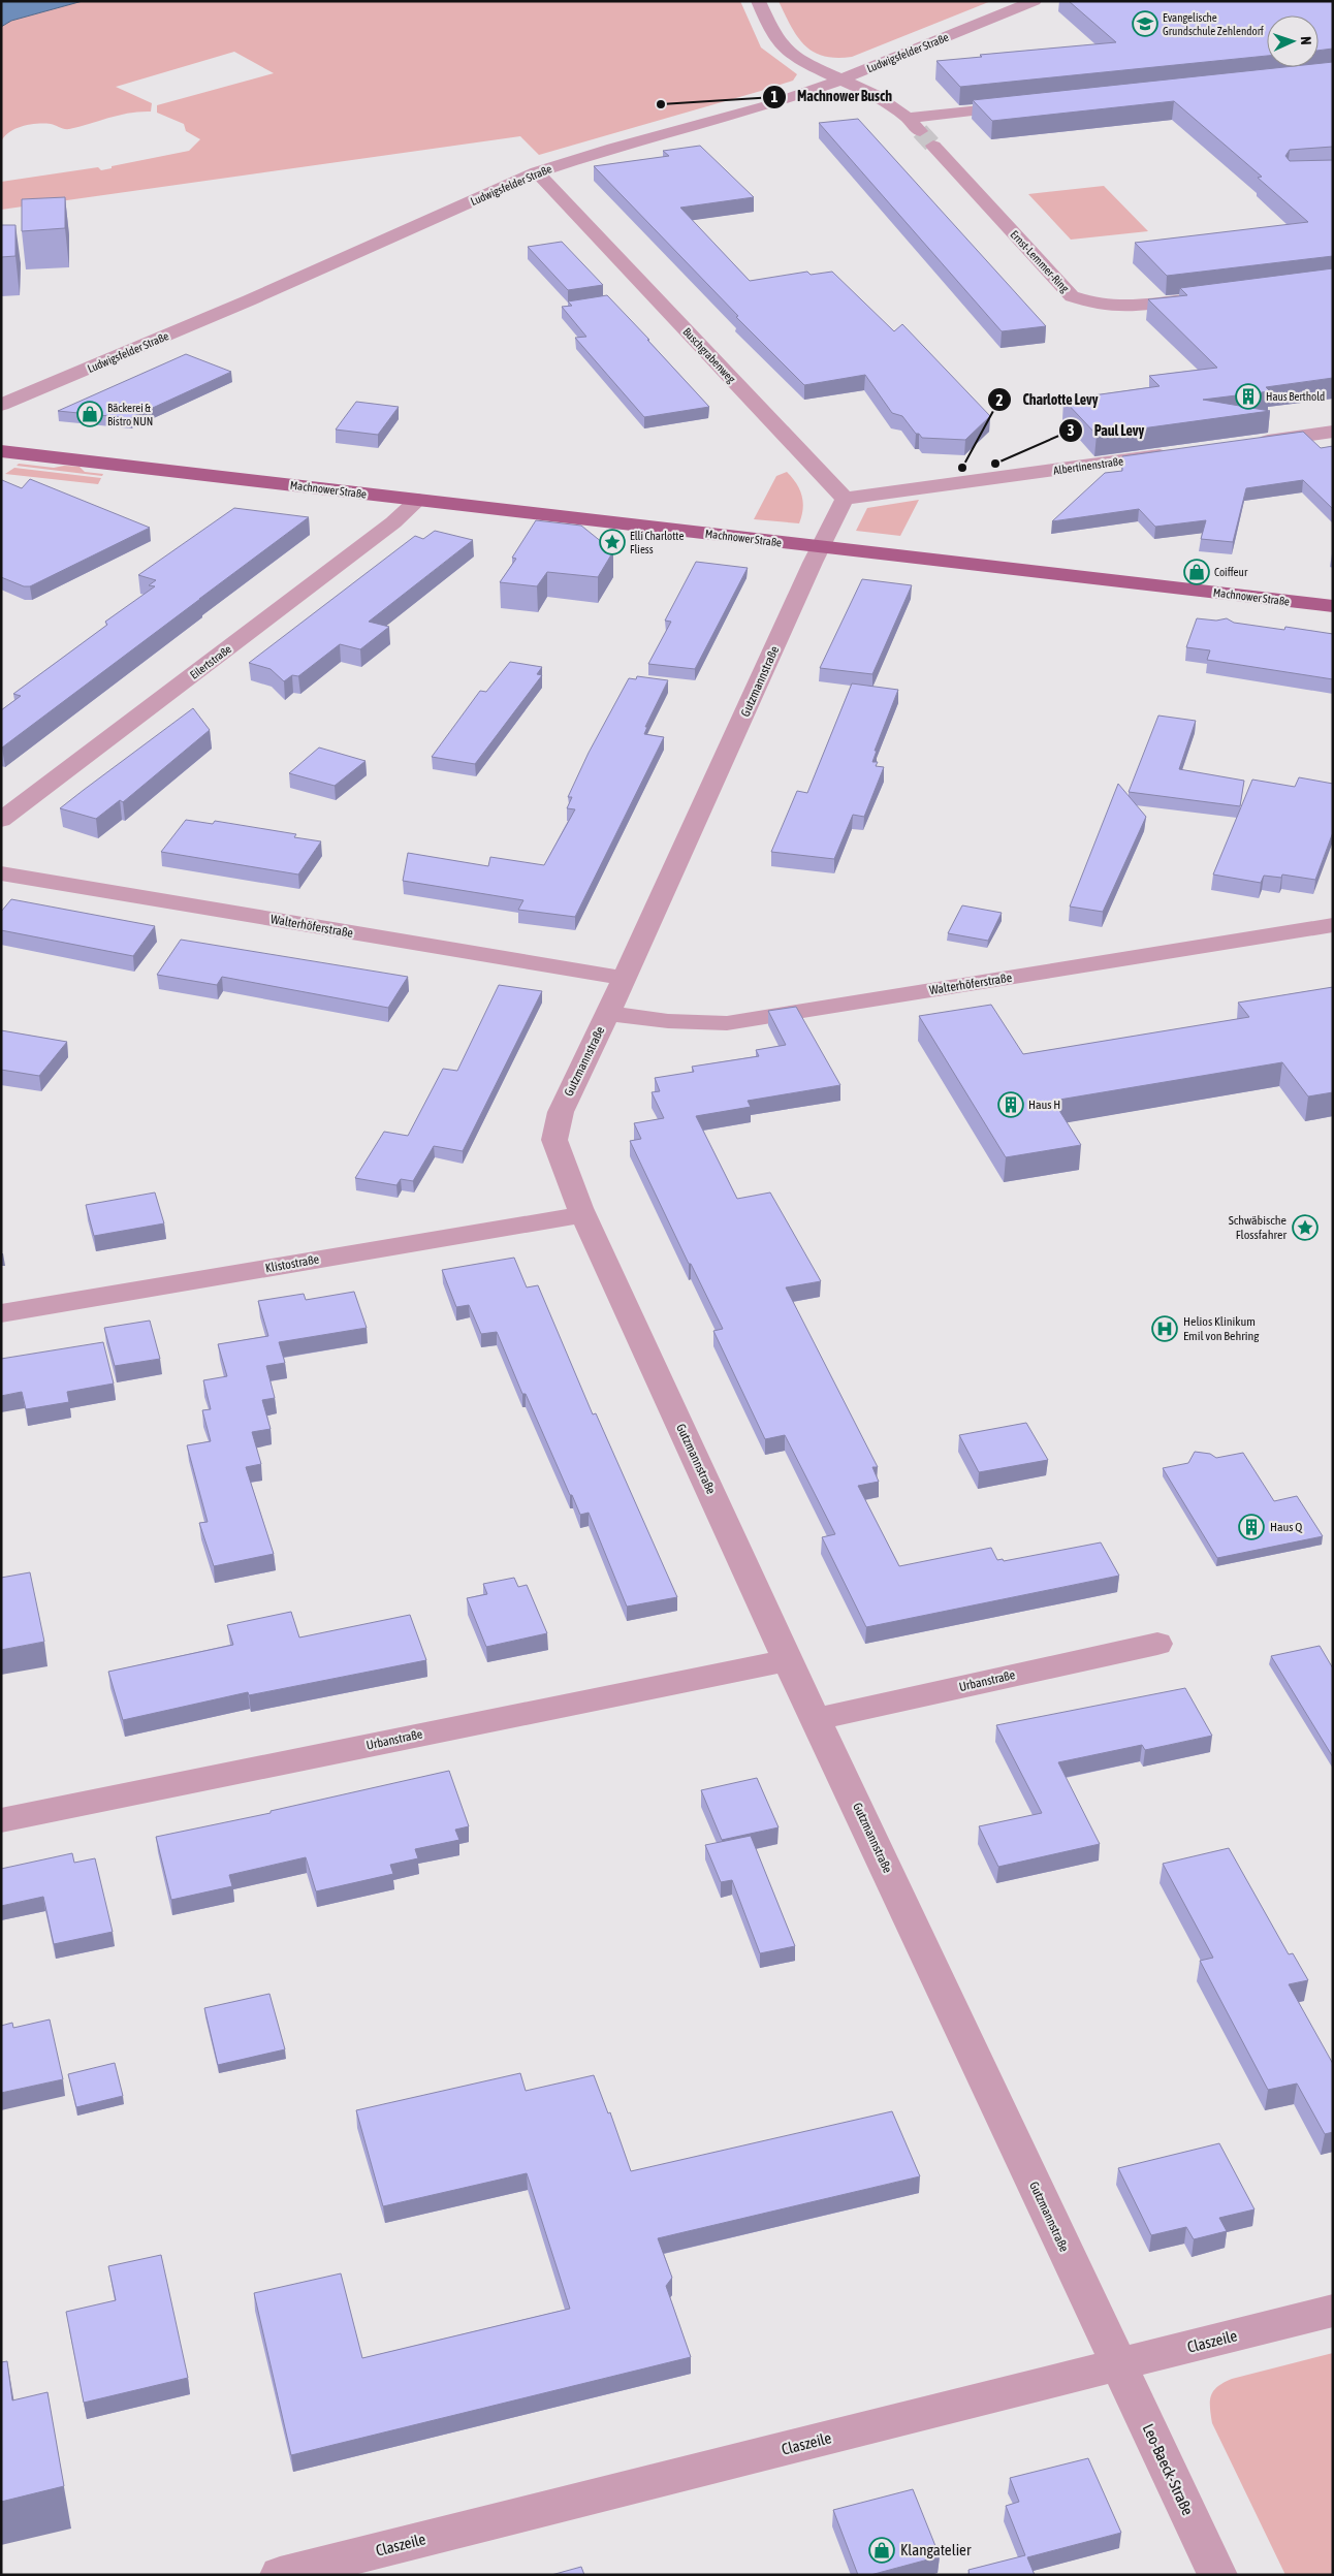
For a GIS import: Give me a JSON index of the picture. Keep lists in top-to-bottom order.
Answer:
{
  "streets": {
    "main road": ["Machnower Straße"],
    "street": [
      "Ludwigsfelder Straße",
      "Ernst-Lemmer-Ring",
      "Buschgrabenweg",
      "Albertinenstraße",
      "Eilertstraße",
      "Gutzmannstraße",
      "Walterhöferstraße",
      "Klistostraße",
      "Urbanstraße",
      "Claszeile",
      "Leo-Baeck-Straße"
    ]
  },
  "crossings": [
    ["Ludwigsfelder Straße", "Buschgrabenweg"],
    ["Buschgrabenweg", "Albertinenstraße"],
    ["Machnower Straße", "Eilertstraße"],
    ["Machnower Straße", "Gutzmannstraße"],
    ["Gutzmannstraße", "Walterhöferstraße"],
    ["Gutzmannstraße", "Klistostraße"],
    ["Gutzmannstraße", "Urbanstraße"],
    ["Gutzmannstraße", "Claszeile"],
    ["Gutzmannstraße", "Leo-Baeck-Straße"],
    ["Claszeile", "Leo-Baeck-Straße"]
  ],
  "places": {
    "school or university": ["Evangelische Grundschule Zehlendorf"],
    "other": ["Machnower Busch", "Paul Levy", "Charlotte Levy"],
    "building": ["Haus Berthold", "Haus H", "Haus Q"],
    "shop": ["Bäckerei & Bistro NUN", "Coiffeur", "Klangatelier"],
    "place": ["Elli Charlotte Fliess", "Schwäbische Flossfahrer"],
    "hospital": ["Helios Klinikum Emil von Behring"]
  },
  "north": "right"
}
